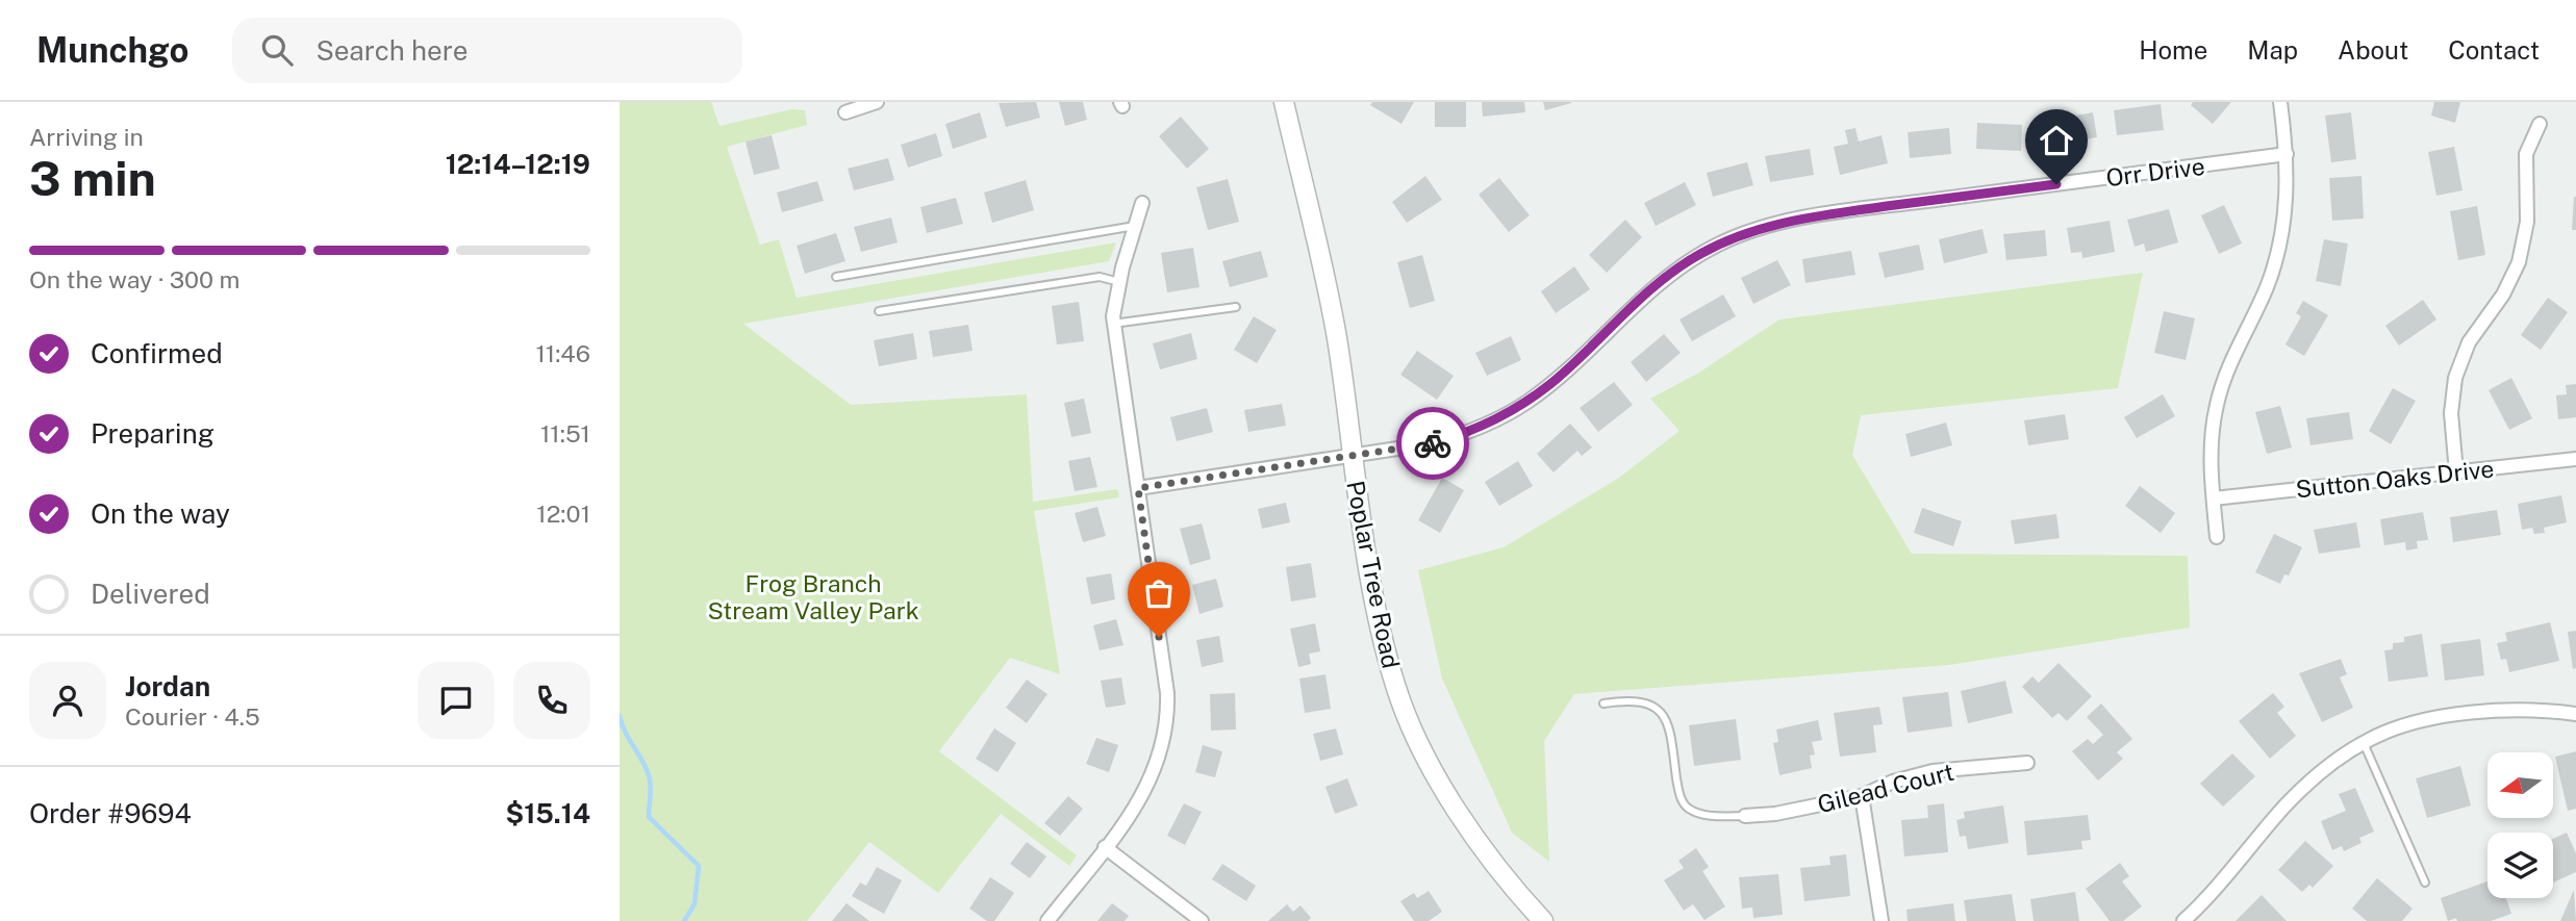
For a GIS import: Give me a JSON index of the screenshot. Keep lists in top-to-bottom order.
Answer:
{
  "streets": {
    "main road": ["Poplar Tree Road"],
    "street": ["Orr Drive", "Sutton Oaks Drive", "Gilead Court"]
  },
  "crossings": [
    ["Orr Drive", "Poplar Tree Road"]
  ],
  "parks": ["Frog Branch Stream Valley Park"],
  "north": "left",
  "page": {
    "header": "Munchgo",
    "search": "Search here",
    "nav": [
      "Home",
      "Map",
      "About",
      "Contact"
    ],
    "heading": ["3 min", "Arriving in", "12:14–12:19"],
    "panel": [
      "Jordan",
      "Courier · 4.5",
      "Order #9694",
      "$15.14"
    ],
    "bar": "On the way · 300 m",
    "list": [
      ["Confirmed", "11:46"],
      ["Preparing", "11:51"],
      ["On the way", "12:01"],
      "Delivered"
    ]
  }
}
